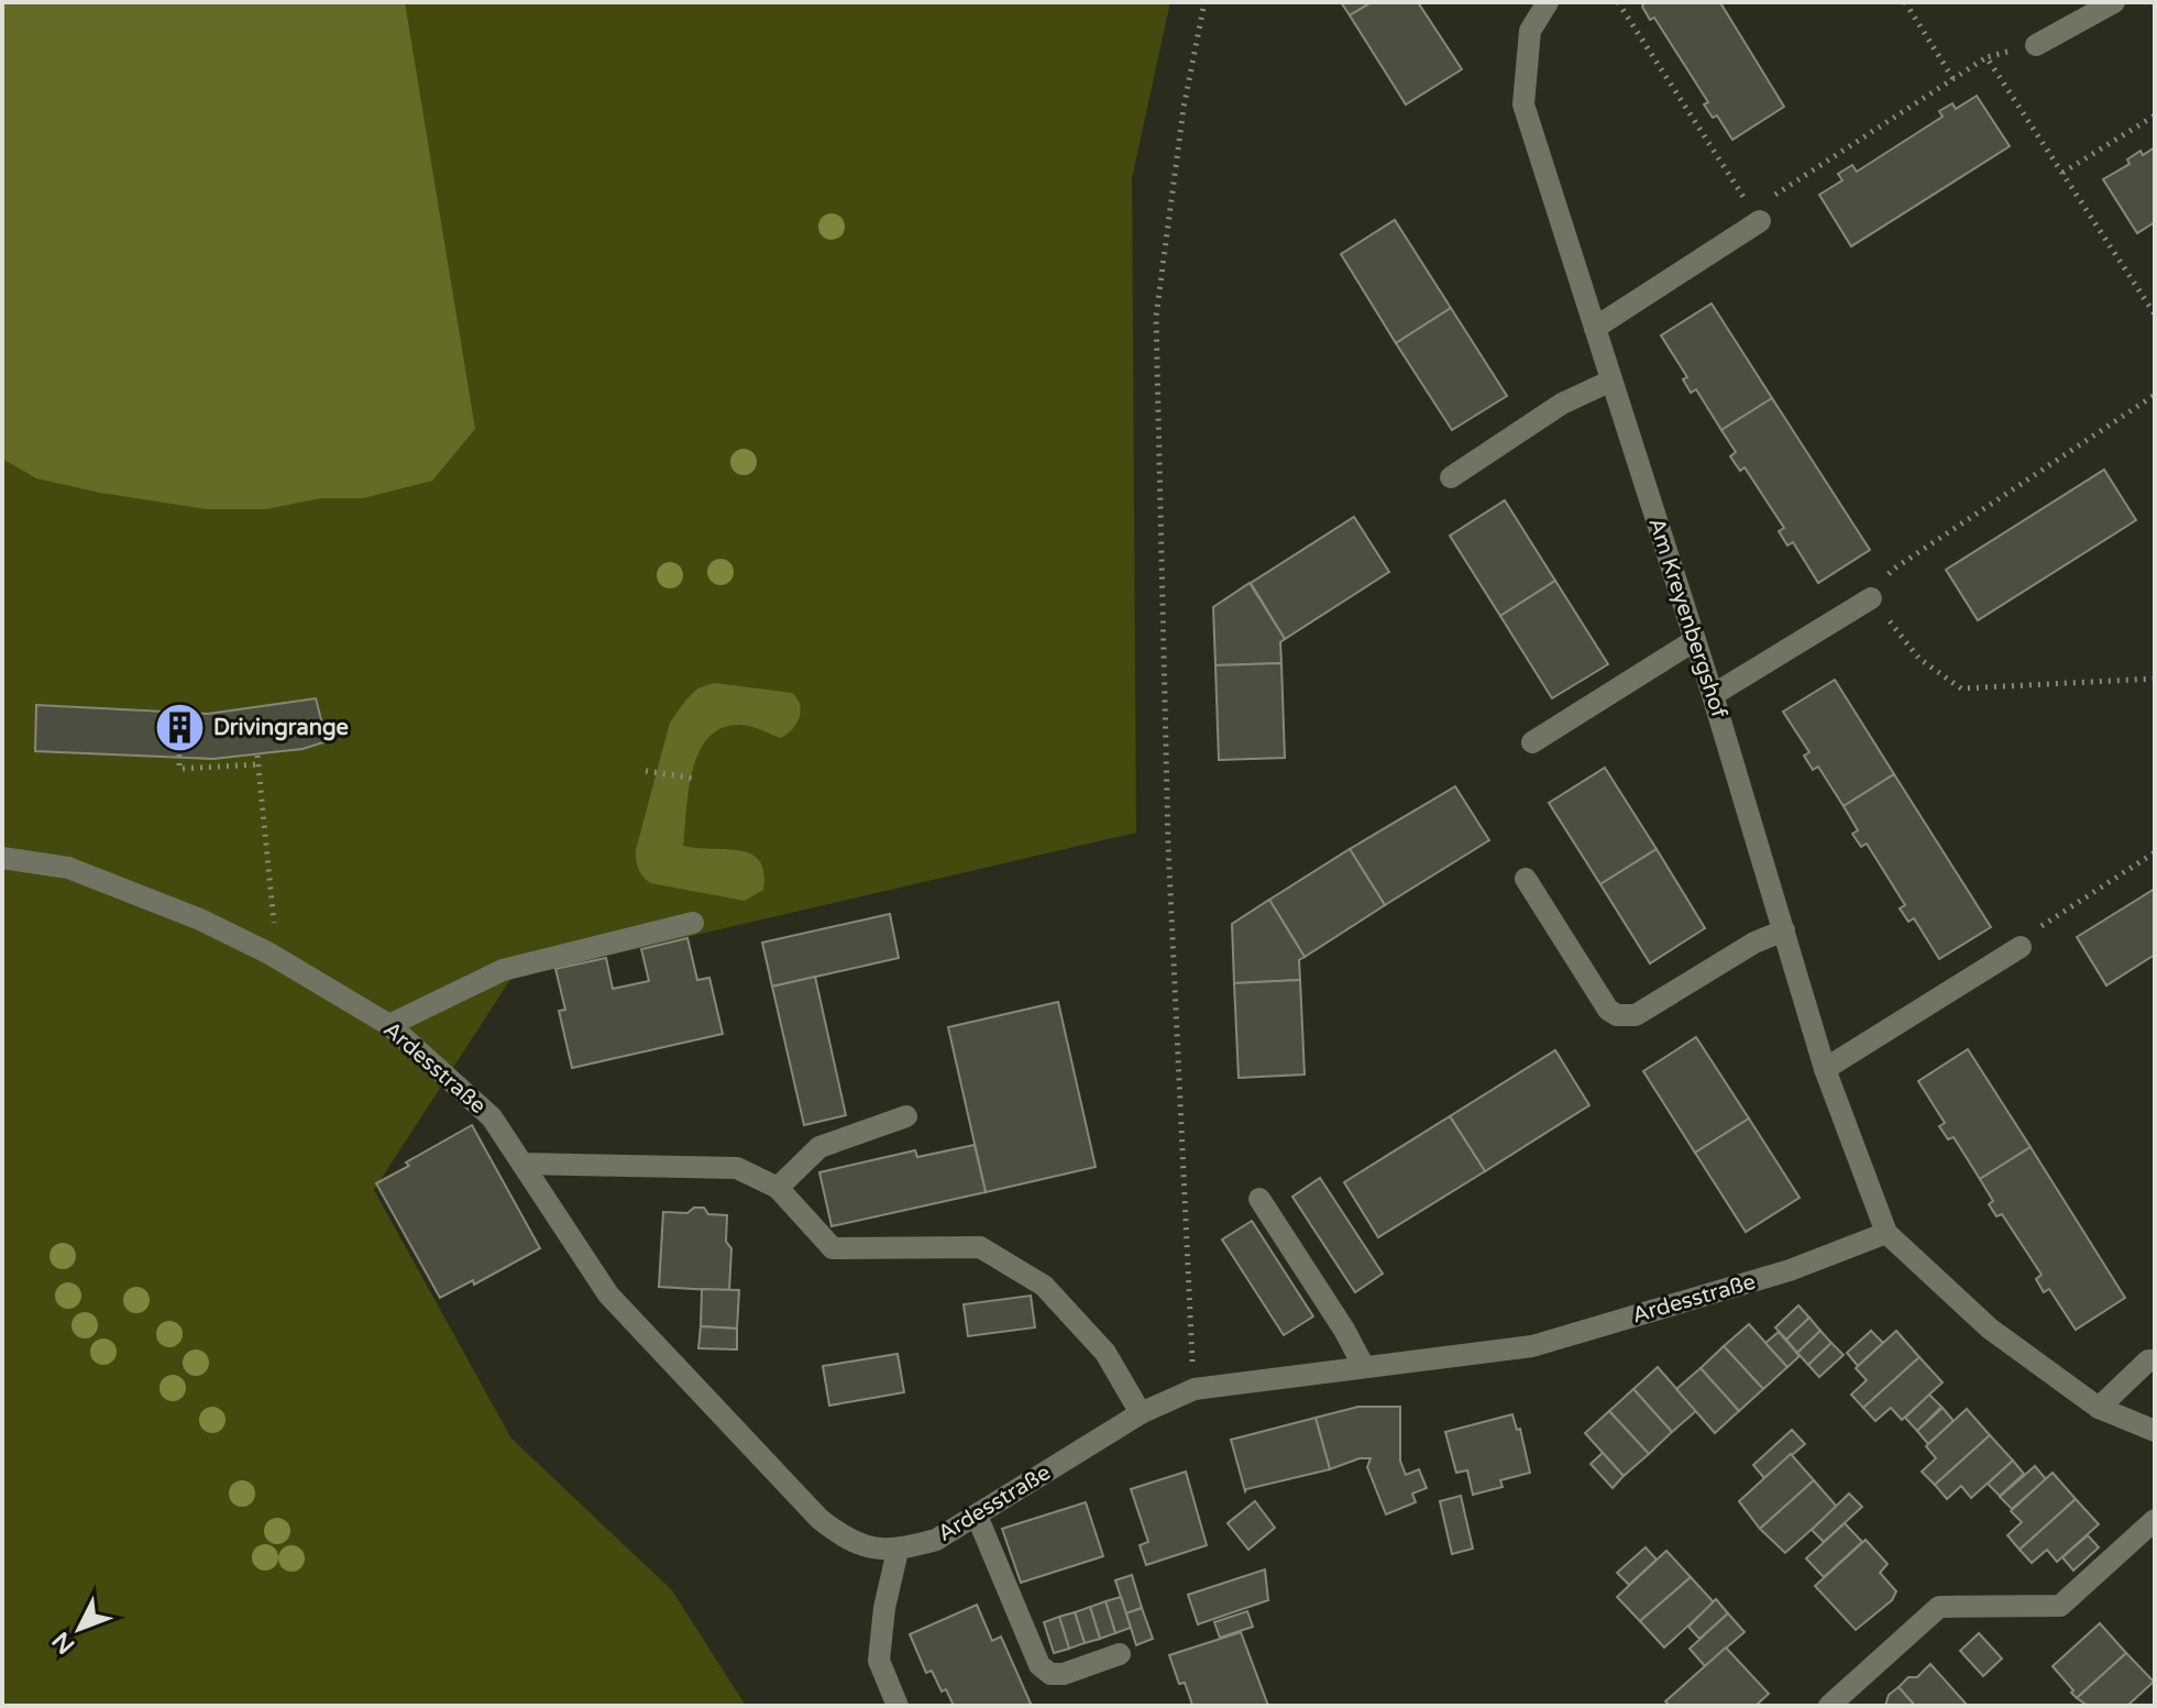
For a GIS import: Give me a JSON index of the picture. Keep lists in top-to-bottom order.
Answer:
{
  "streets": {
    "street": ["Am Kreyenbergshof", "Ardesstraße"]
  },
  "crossings": [
    ["Am Kreyenbergshof", "Ardesstraße"]
  ],
  "places": {
    "building": ["Drivingrange"]
  },
  "north": "bottom left"
}
